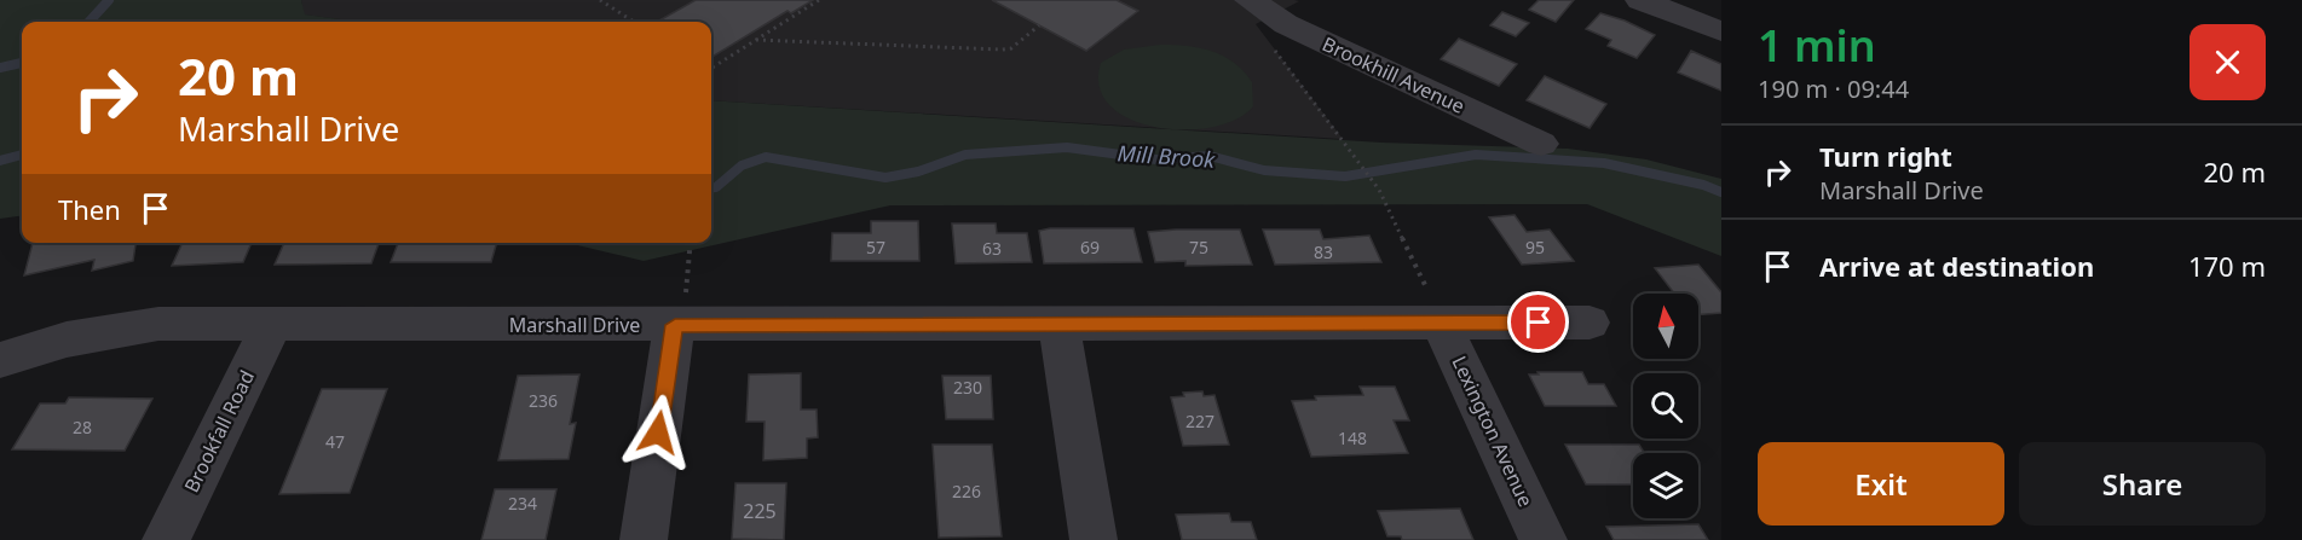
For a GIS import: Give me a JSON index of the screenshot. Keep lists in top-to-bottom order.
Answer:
{
  "streets": {
    "street": [
      "Brookhill Avenue",
      "Marshall Drive",
      "Brookfall Road",
      "Lexington Avenue"
    ]
  },
  "crossings": [
    ["Marshall Drive", "Brookfall Road"],
    ["Marshall Drive", "Lexington Avenue"]
  ],
  "water": ["Mill Brook"],
  "house_numbers": [
    "57",
    "69",
    "75",
    "95",
    "63",
    "83",
    "230",
    "236",
    "227",
    "28",
    "148",
    "47",
    "226",
    "234",
    "225"
  ],
  "north": "top",
  "page": {
    "heading": ["1 min", "190 m · 09:44"],
    "turn": ["20 m", "Marshall Drive"],
    "list": [
      {
        "name": "Turn right",
        "note": "Marshall Drive",
        "value": "20 m"
      },
      {
        "name": "Arrive at destination",
        "value": "170 m"
      }
    ],
    "then": "Then",
    "buttons": ["Exit", "Share"]
  }
}
